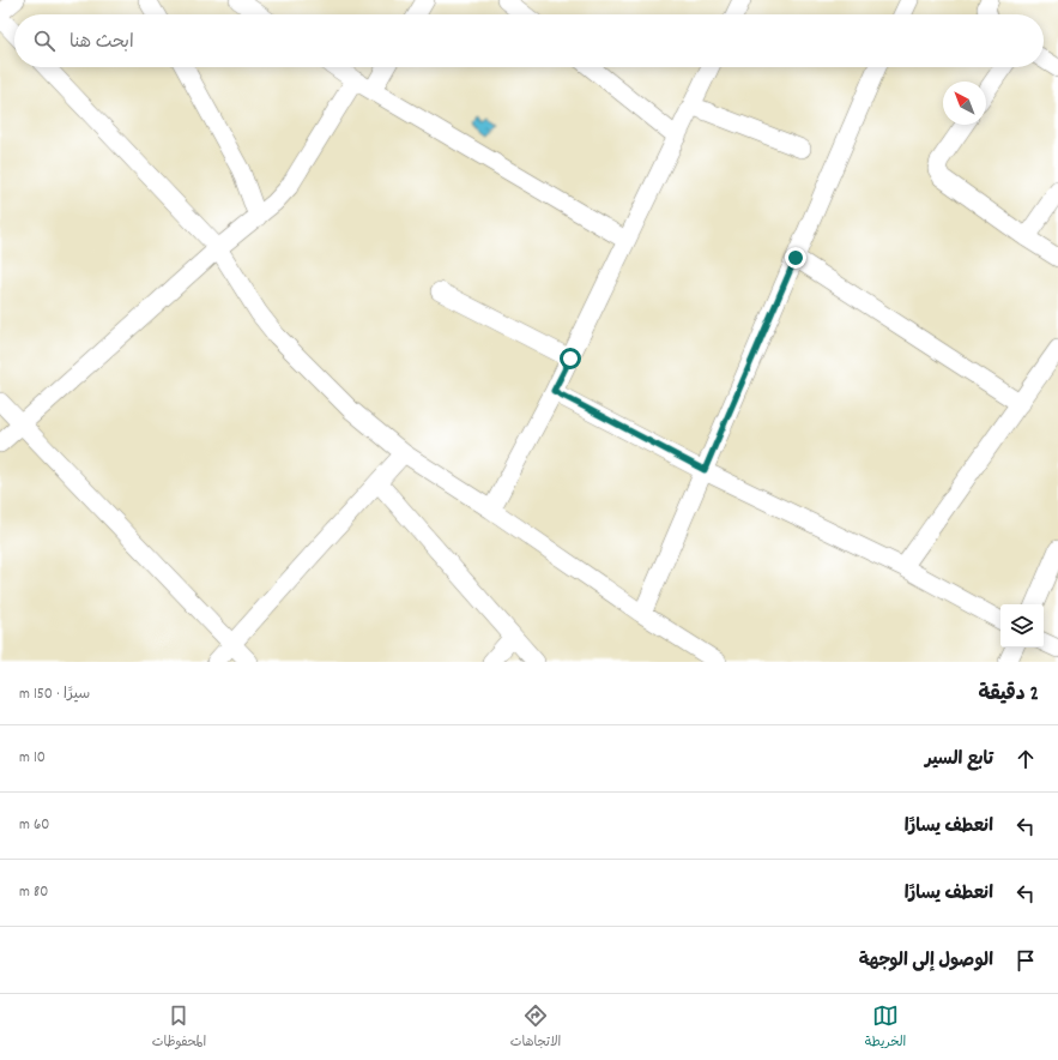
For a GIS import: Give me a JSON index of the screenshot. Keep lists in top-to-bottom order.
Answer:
{
  "north": "top left",
  "page": {
    "search": "ابحث هنا",
    "heading": ["2 دقيقة", "سيرًا · 150 m"],
    "list": [
      ["تابع السير", "10 m"],
      ["انعطف يسارًا", "60 m"],
      ["انعطف يسارًا", "80 m"],
      "الوصول إلى الوجهة"
    ],
    "nav": ["الخريطة", "الاتجاهات", "المحفوظات"]
  }
}
